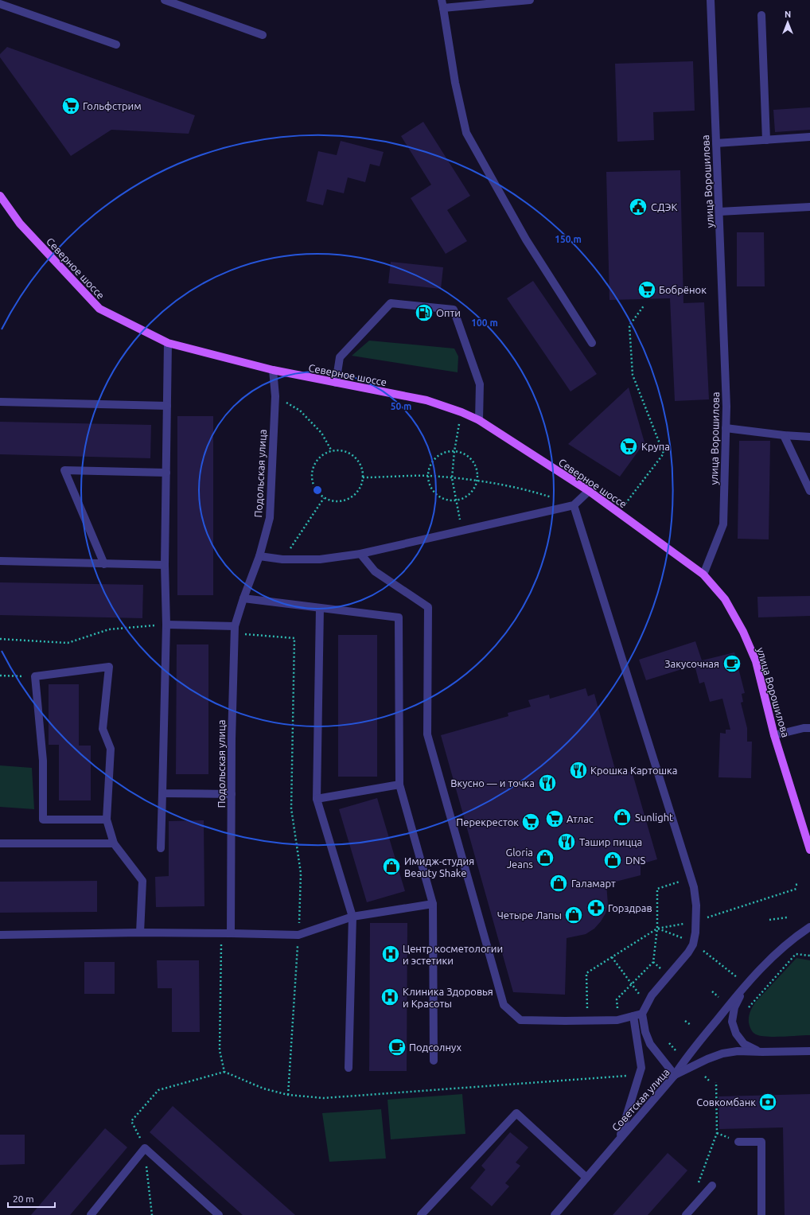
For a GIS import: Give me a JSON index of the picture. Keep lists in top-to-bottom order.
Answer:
{
  "streets": {
    "main road": ["улица Ворошилова", "Северное шоссе"],
    "street": ["Подольская улица", "Советская улица"]
  },
  "crossings": [
    ["улица Ворошилова", "Северное шоссе"],
    ["Северное шоссе", "Подольская улица"]
  ],
  "places": {
    "supermarket": [
      "Гольфстрим",
      "Бобрёнок",
      "Крупа",
      "Атлас",
      "Перекресток"
    ],
    "public building": ["СДЭК"],
    "fuel station": ["Опти"],
    "cafe": ["Закусочная", "Подсолнух"],
    "restaurant": ["Крошка Картошка", "Вкусно — и точка", "Ташир пицца"],
    "shop": [
      "Sunlight",
      "Gloria Jeans",
      "DNS",
      "Имидж-студия Beauty Shake",
      "Галамарт",
      "Четыре Лапы"
    ],
    "pharmacy": ["Горздрав"],
    "hospital": ["Центр косметологии и эстетики", "Клиника Здоровья и Красоты"],
    "bank": ["Совкомбанк"]
  },
  "scale_bar": "20 m",
  "north": "top",
  "rings": ["150 m", "100 m", "50 m"]
}
